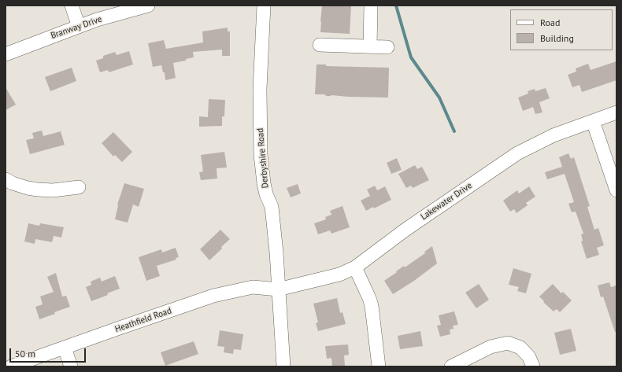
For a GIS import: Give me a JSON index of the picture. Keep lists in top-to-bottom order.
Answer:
{
  "streets": {
    "street": [
      "Branway Drive",
      "Derbyshire Road",
      "Lakewater Drive",
      "Heathfield Road"
    ]
  },
  "crossings": [
    ["Derbyshire Road", "Lakewater Drive"],
    ["Derbyshire Road", "Heathfield Road"],
    ["Lakewater Drive", "Heathfield Road"]
  ],
  "legend": ["Road", "Building"],
  "scale_bar": "50 m"
}
